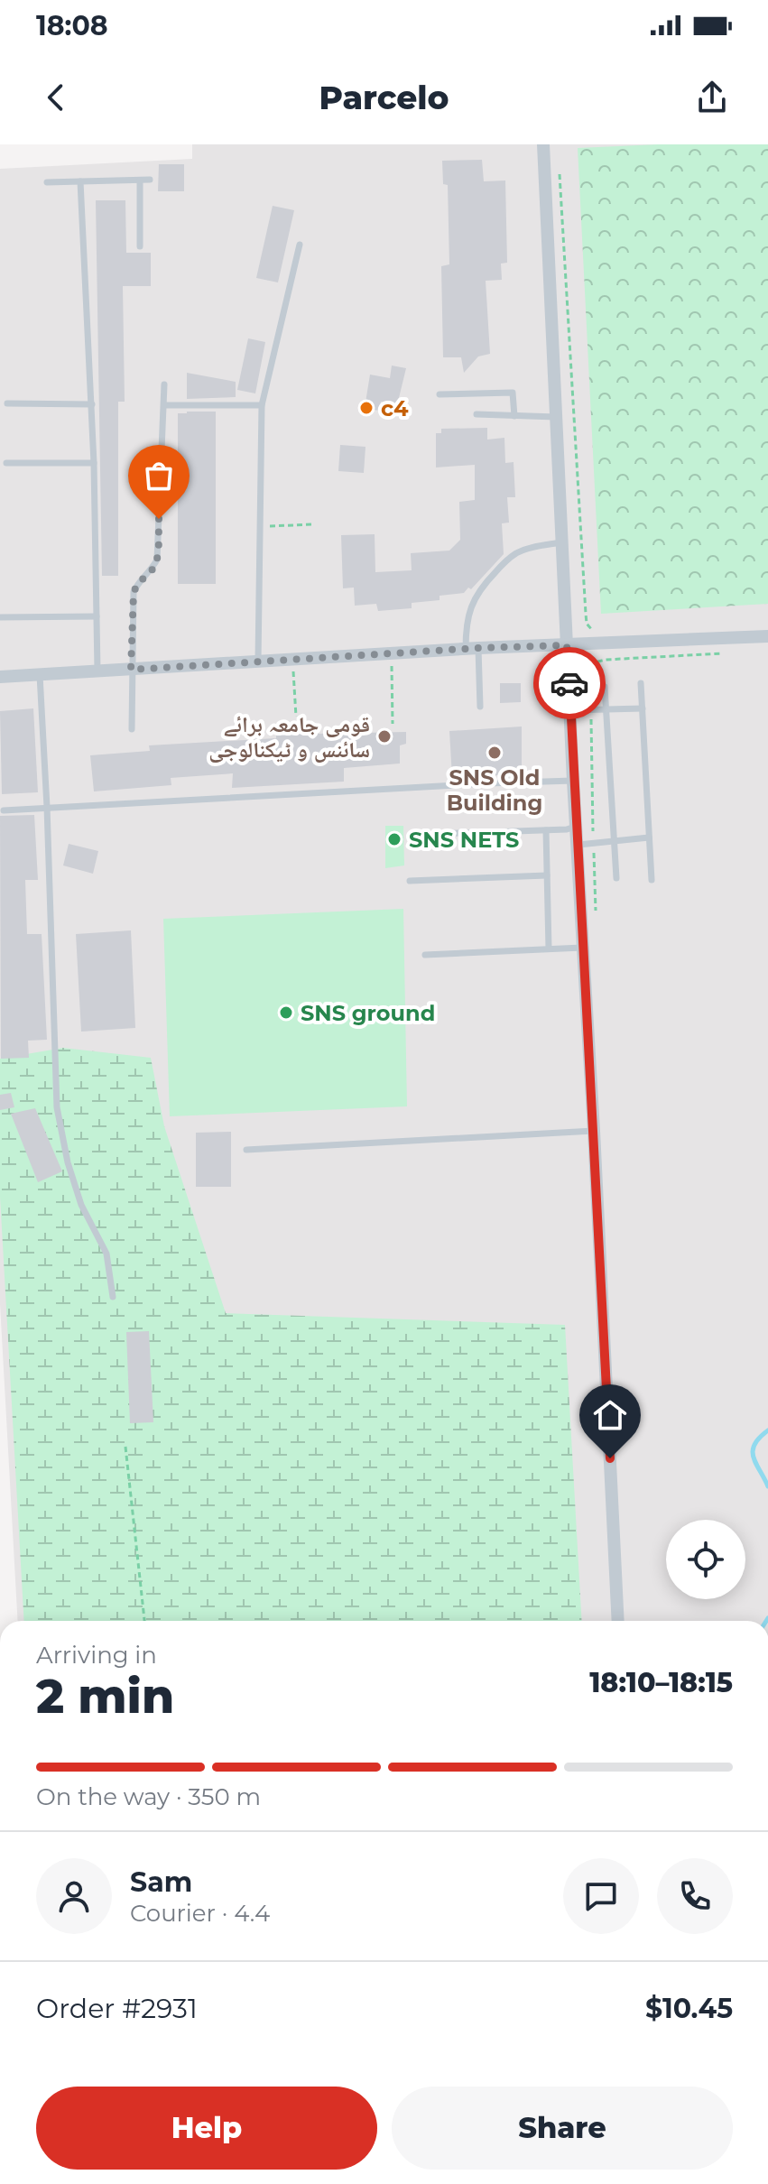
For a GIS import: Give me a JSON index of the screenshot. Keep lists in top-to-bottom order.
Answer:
{
  "places": [
    "c4",
    "قومی جامعہ برائے سائنس و ٹیکنالوجی",
    "SNS Old Building",
    "SNS NETS",
    "SNS ground"
  ],
  "page": {
    "status": "18:08",
    "header": "Parcelo",
    "heading": ["2 min", "Arriving in", "18:10–18:15"],
    "panel": [
      "Sam",
      "Courier · 4.4",
      "Order #2931",
      "$10.45"
    ],
    "bar": "On the way · 350 m",
    "buttons": ["Help", "Share"]
  }
}
